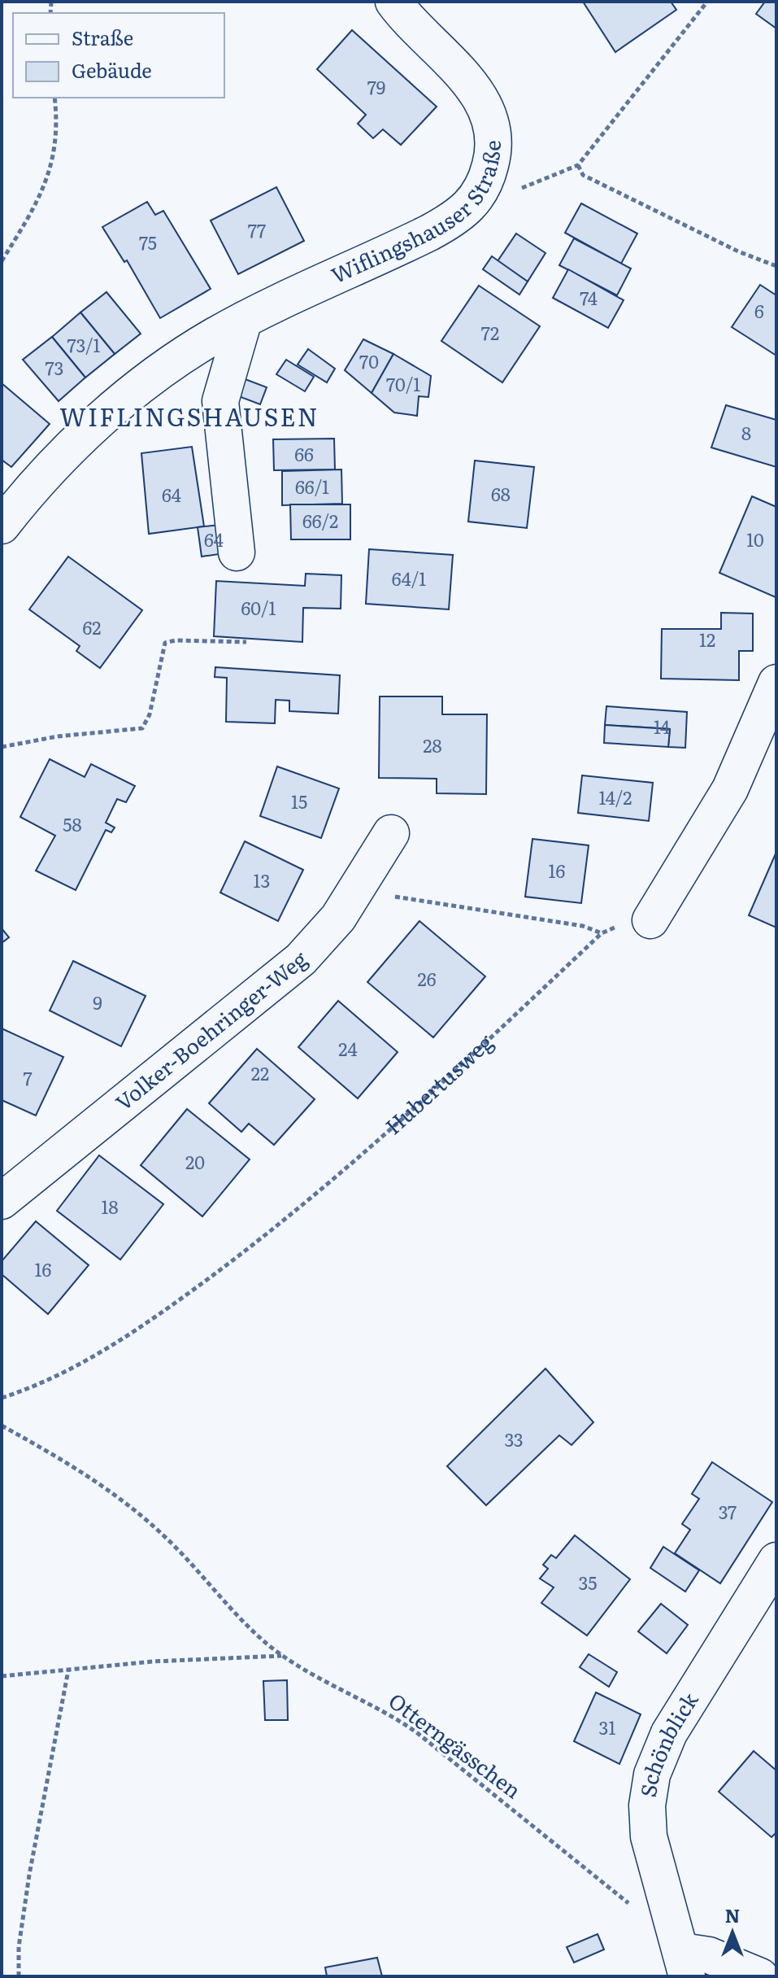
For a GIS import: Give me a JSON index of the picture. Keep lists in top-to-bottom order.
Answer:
{
  "streets": {
    "street": ["Wiflingshauser Straße", "Volker-Boehringer-Weg", "Schönblick"],
    "path": ["Hubertusweg", "Otterngässchen"]
  },
  "crossings": [
    ["Otterngässchen", "Schönblick"]
  ],
  "districts": ["WIFLINGSHAUSEN"],
  "house_numbers": [
    "79",
    "77",
    "75",
    "74",
    "6",
    "72",
    "73/1",
    "70",
    "73",
    "70/1",
    "8",
    "66",
    "66/1",
    "68",
    "64",
    "66/2",
    "64",
    "10",
    "64/1",
    "60/1",
    "62",
    "12",
    "14",
    "28",
    "14/2",
    "15",
    "58",
    "16",
    "13",
    "26",
    "9",
    "24",
    "22",
    "7",
    "20",
    "18",
    "16",
    "33",
    "37",
    "35",
    "31"
  ],
  "legend": ["Straße", "Gebäude"],
  "north": "top"
}
